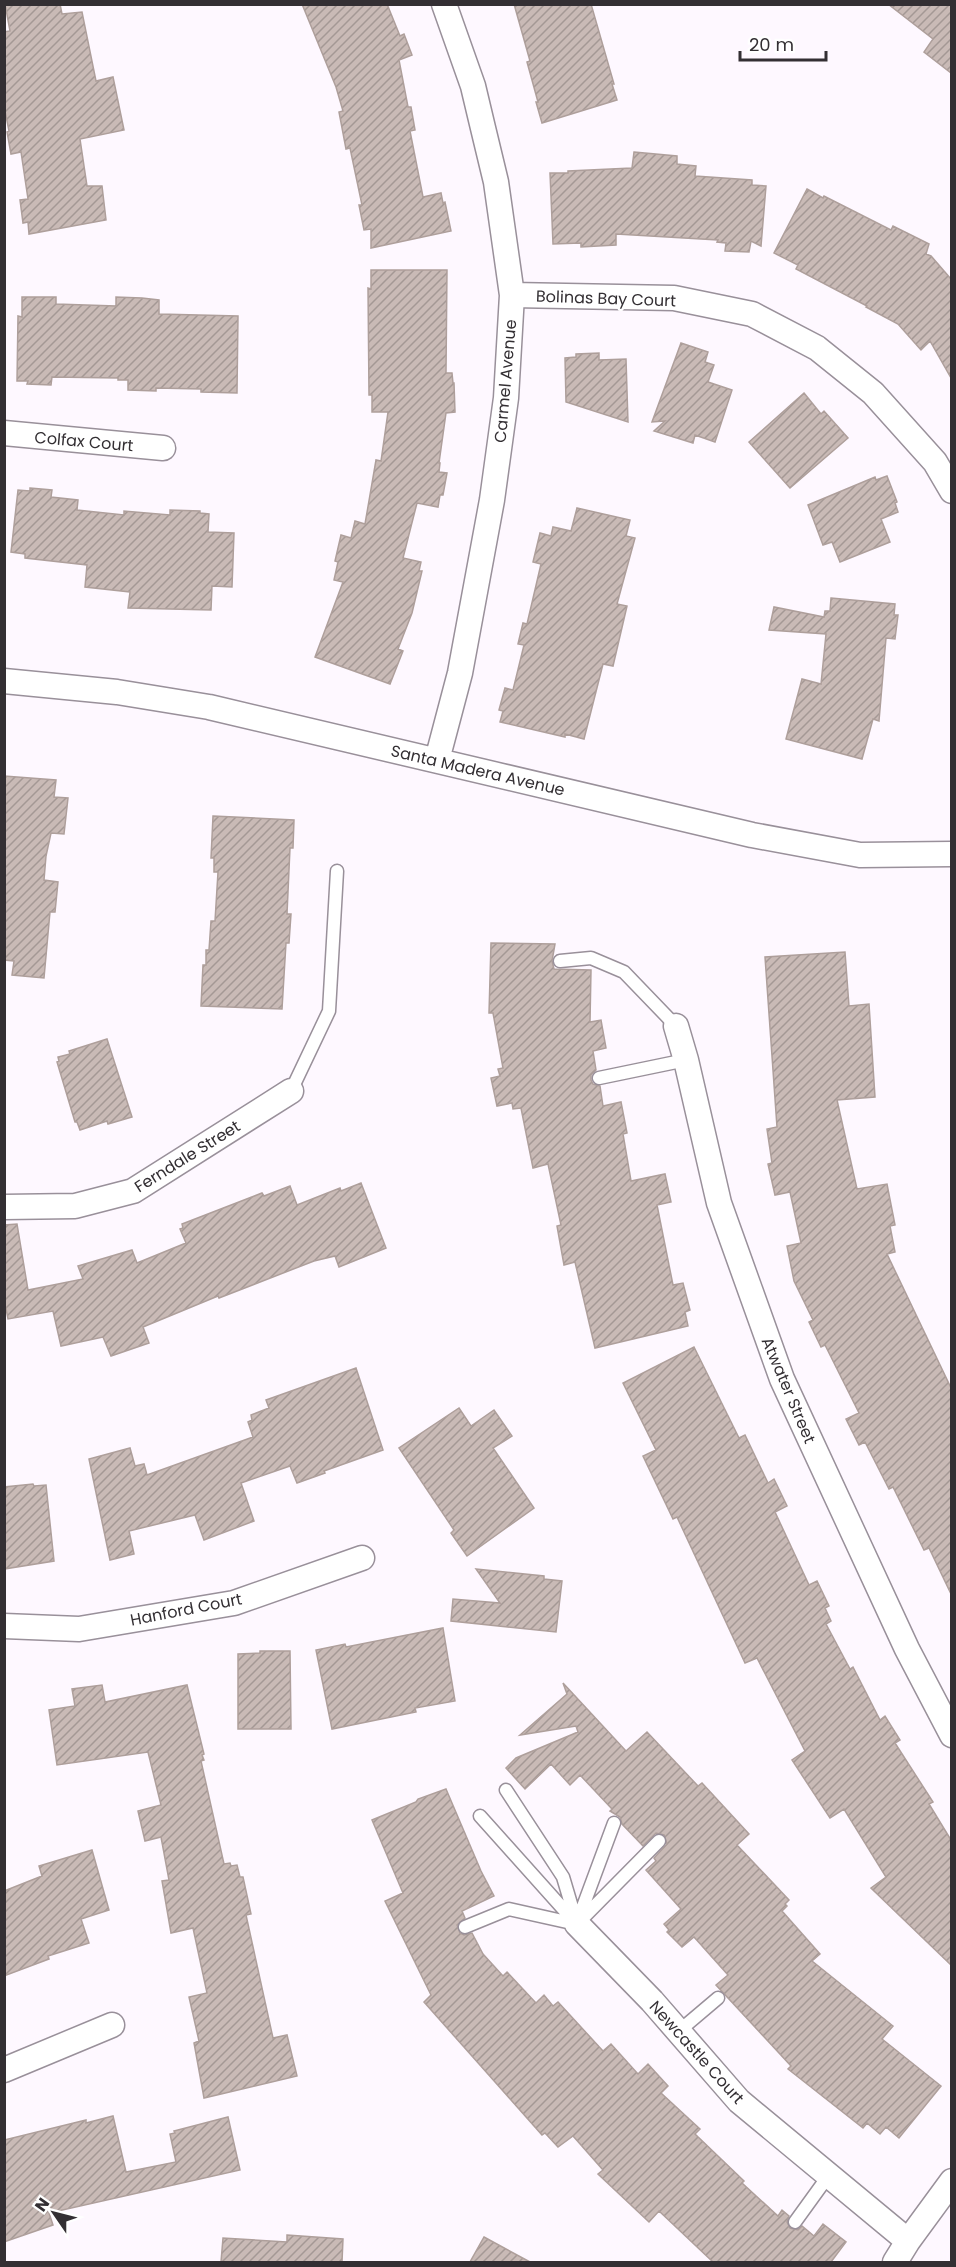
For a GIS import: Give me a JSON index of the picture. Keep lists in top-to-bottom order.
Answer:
{
  "streets": {
    "street": [
      "Bolinas Bay Court",
      "Carmel Avenue",
      "Colfax Court",
      "Santa Madera Avenue",
      "Ferndale Street",
      "Atwater Street",
      "Hanford Court",
      "Newcastle Court"
    ]
  },
  "crossings": [
    ["Bolinas Bay Court", "Carmel Avenue"],
    ["Carmel Avenue", "Santa Madera Avenue"]
  ],
  "scale_bar": "20 m",
  "north": "top left"
}
